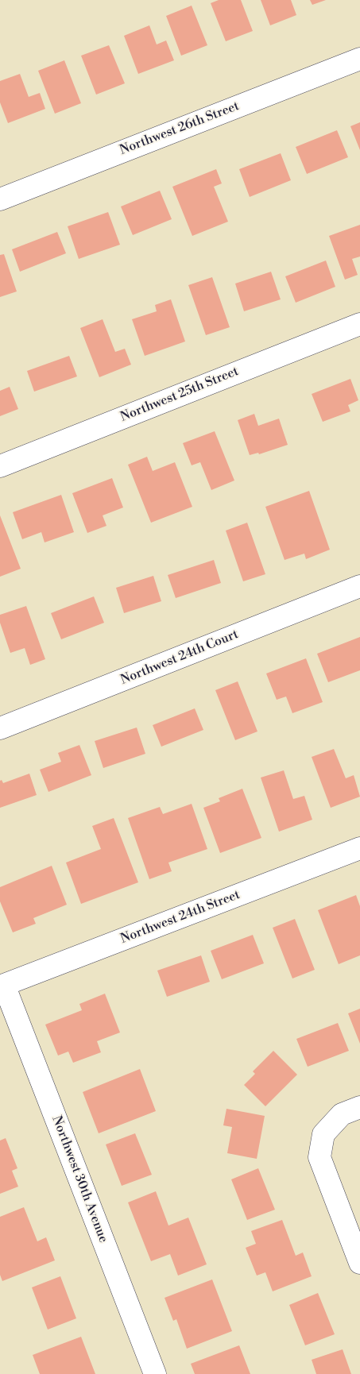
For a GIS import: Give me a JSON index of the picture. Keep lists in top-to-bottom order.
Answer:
{
  "streets": {
    "street": [
      "Northwest 26th Street",
      "Northwest 25th Street",
      "Northwest 24th Court",
      "Northwest 24th Street",
      "Northwest 30th Avenue"
    ]
  },
  "crossings": [
    ["Northwest 24th Street", "Northwest 30th Avenue"]
  ]
}
